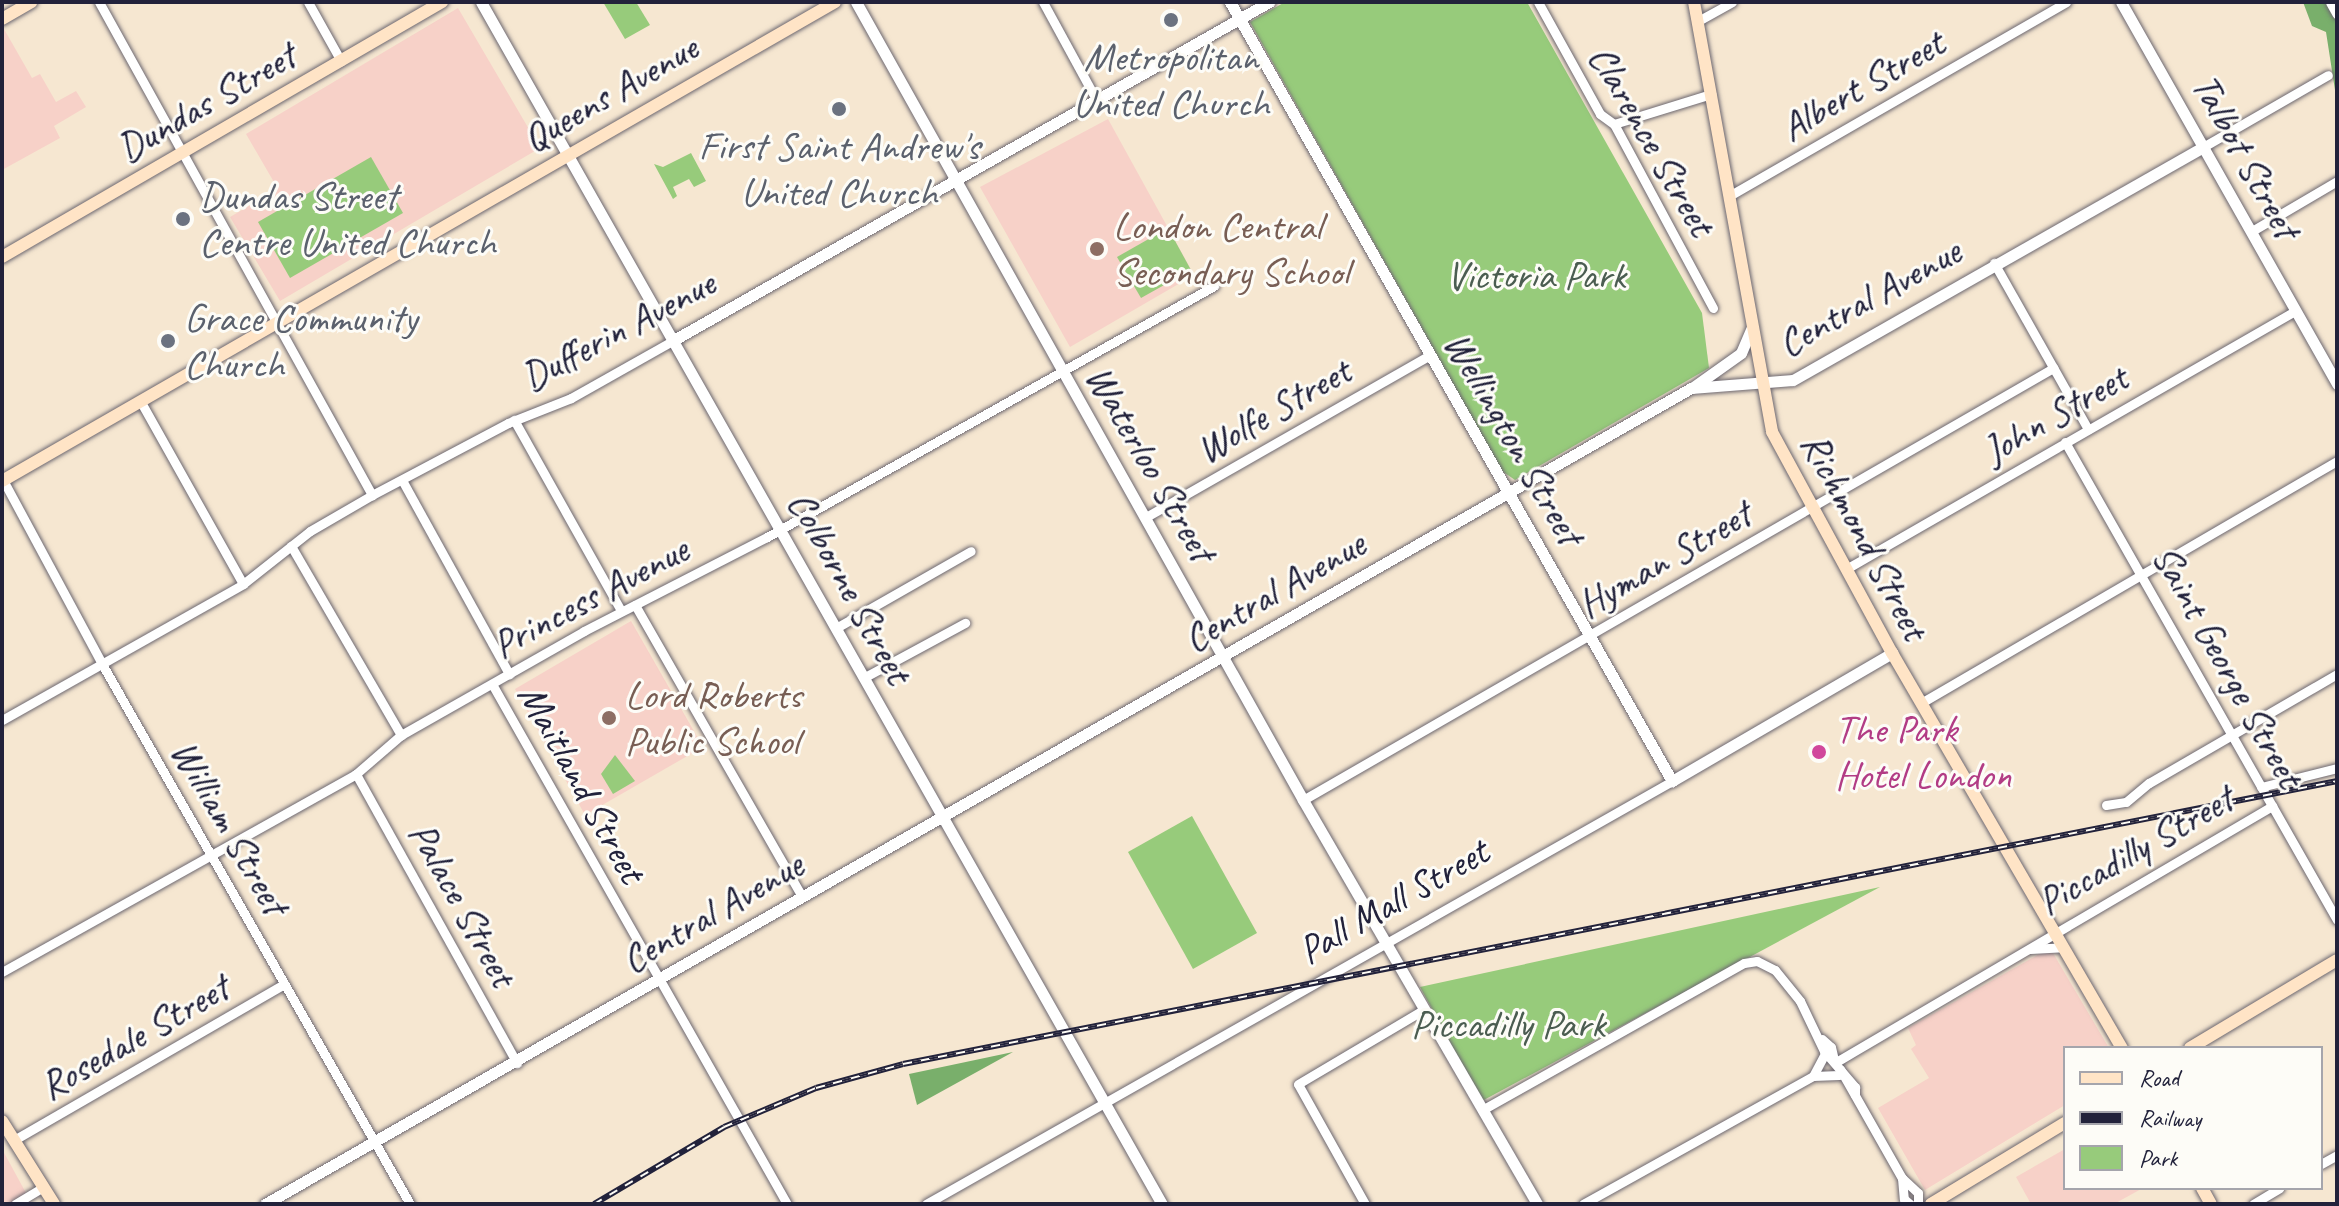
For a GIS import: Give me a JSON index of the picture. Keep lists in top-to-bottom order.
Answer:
{
  "streets": {
    "main road": ["Queens Avenue", "Dundas Street", "Richmond Street"],
    "street": [
      "Albert Street",
      "Clarence Street",
      "Talbot Street",
      "Central Avenue",
      "Dufferin Avenue",
      "Wolfe Street",
      "John Street",
      "Wellington Street",
      "Waterloo Street",
      "Hyman Street",
      "Colborne Street",
      "Princess Avenue",
      "Saint George Street",
      "Maitland Street",
      "William Street",
      "Piccadilly Street",
      "Pall Mall Street",
      "Palace Street",
      "Rosedale Street"
    ]
  },
  "crossings": [
    ["Albert Street", "Richmond Street"],
    ["Queens Avenue", "Colborne Street"],
    ["Queens Avenue", "William Street"],
    ["Talbot Street", "Central Avenue"],
    ["Talbot Street", "John Street"],
    ["Central Avenue", "Wellington Street"],
    ["Central Avenue", "Waterloo Street"],
    ["Central Avenue", "Richmond Street"],
    ["Central Avenue", "Colborne Street"],
    ["Central Avenue", "Maitland Street"],
    ["Central Avenue", "William Street"],
    ["Central Avenue", "Palace Street"],
    ["Dufferin Avenue", "Wellington Street"],
    ["Dufferin Avenue", "Waterloo Street"],
    ["Dufferin Avenue", "Colborne Street"],
    ["Dufferin Avenue", "Maitland Street"],
    ["Dufferin Avenue", "William Street"],
    ["Wolfe Street", "Wellington Street"],
    ["Wolfe Street", "Waterloo Street"],
    ["John Street", "Richmond Street"],
    ["John Street", "Saint George Street"],
    ["Wellington Street", "Hyman Street"],
    ["Wellington Street", "Pall Mall Street"],
    ["Waterloo Street", "Hyman Street"],
    ["Waterloo Street", "Princess Avenue"],
    ["Waterloo Street", "Pall Mall Street"],
    ["Richmond Street", "Hyman Street"],
    ["Richmond Street", "Piccadilly Street"],
    ["Richmond Street", "Pall Mall Street"],
    ["Colborne Street", "Princess Avenue"],
    ["Colborne Street", "Pall Mall Street"],
    ["Princess Avenue", "Maitland Street"],
    ["Princess Avenue", "William Street"],
    ["Princess Avenue", "Palace Street"],
    ["Saint George Street", "Piccadilly Street"],
    ["William Street", "Rosedale Street"]
  ],
  "parks": ["Victoria Park", "Piccadilly Park"],
  "places": [
    "Metropolitan United Church",
    "First Saint Andrew's United Church",
    "Dundas Street Centre United Church",
    "London Central Secondary School",
    "Grace Community Church",
    "Lord Roberts Public School",
    "The Park Hotel London"
  ],
  "legend": ["Road", "Railway", "Park"]
}
